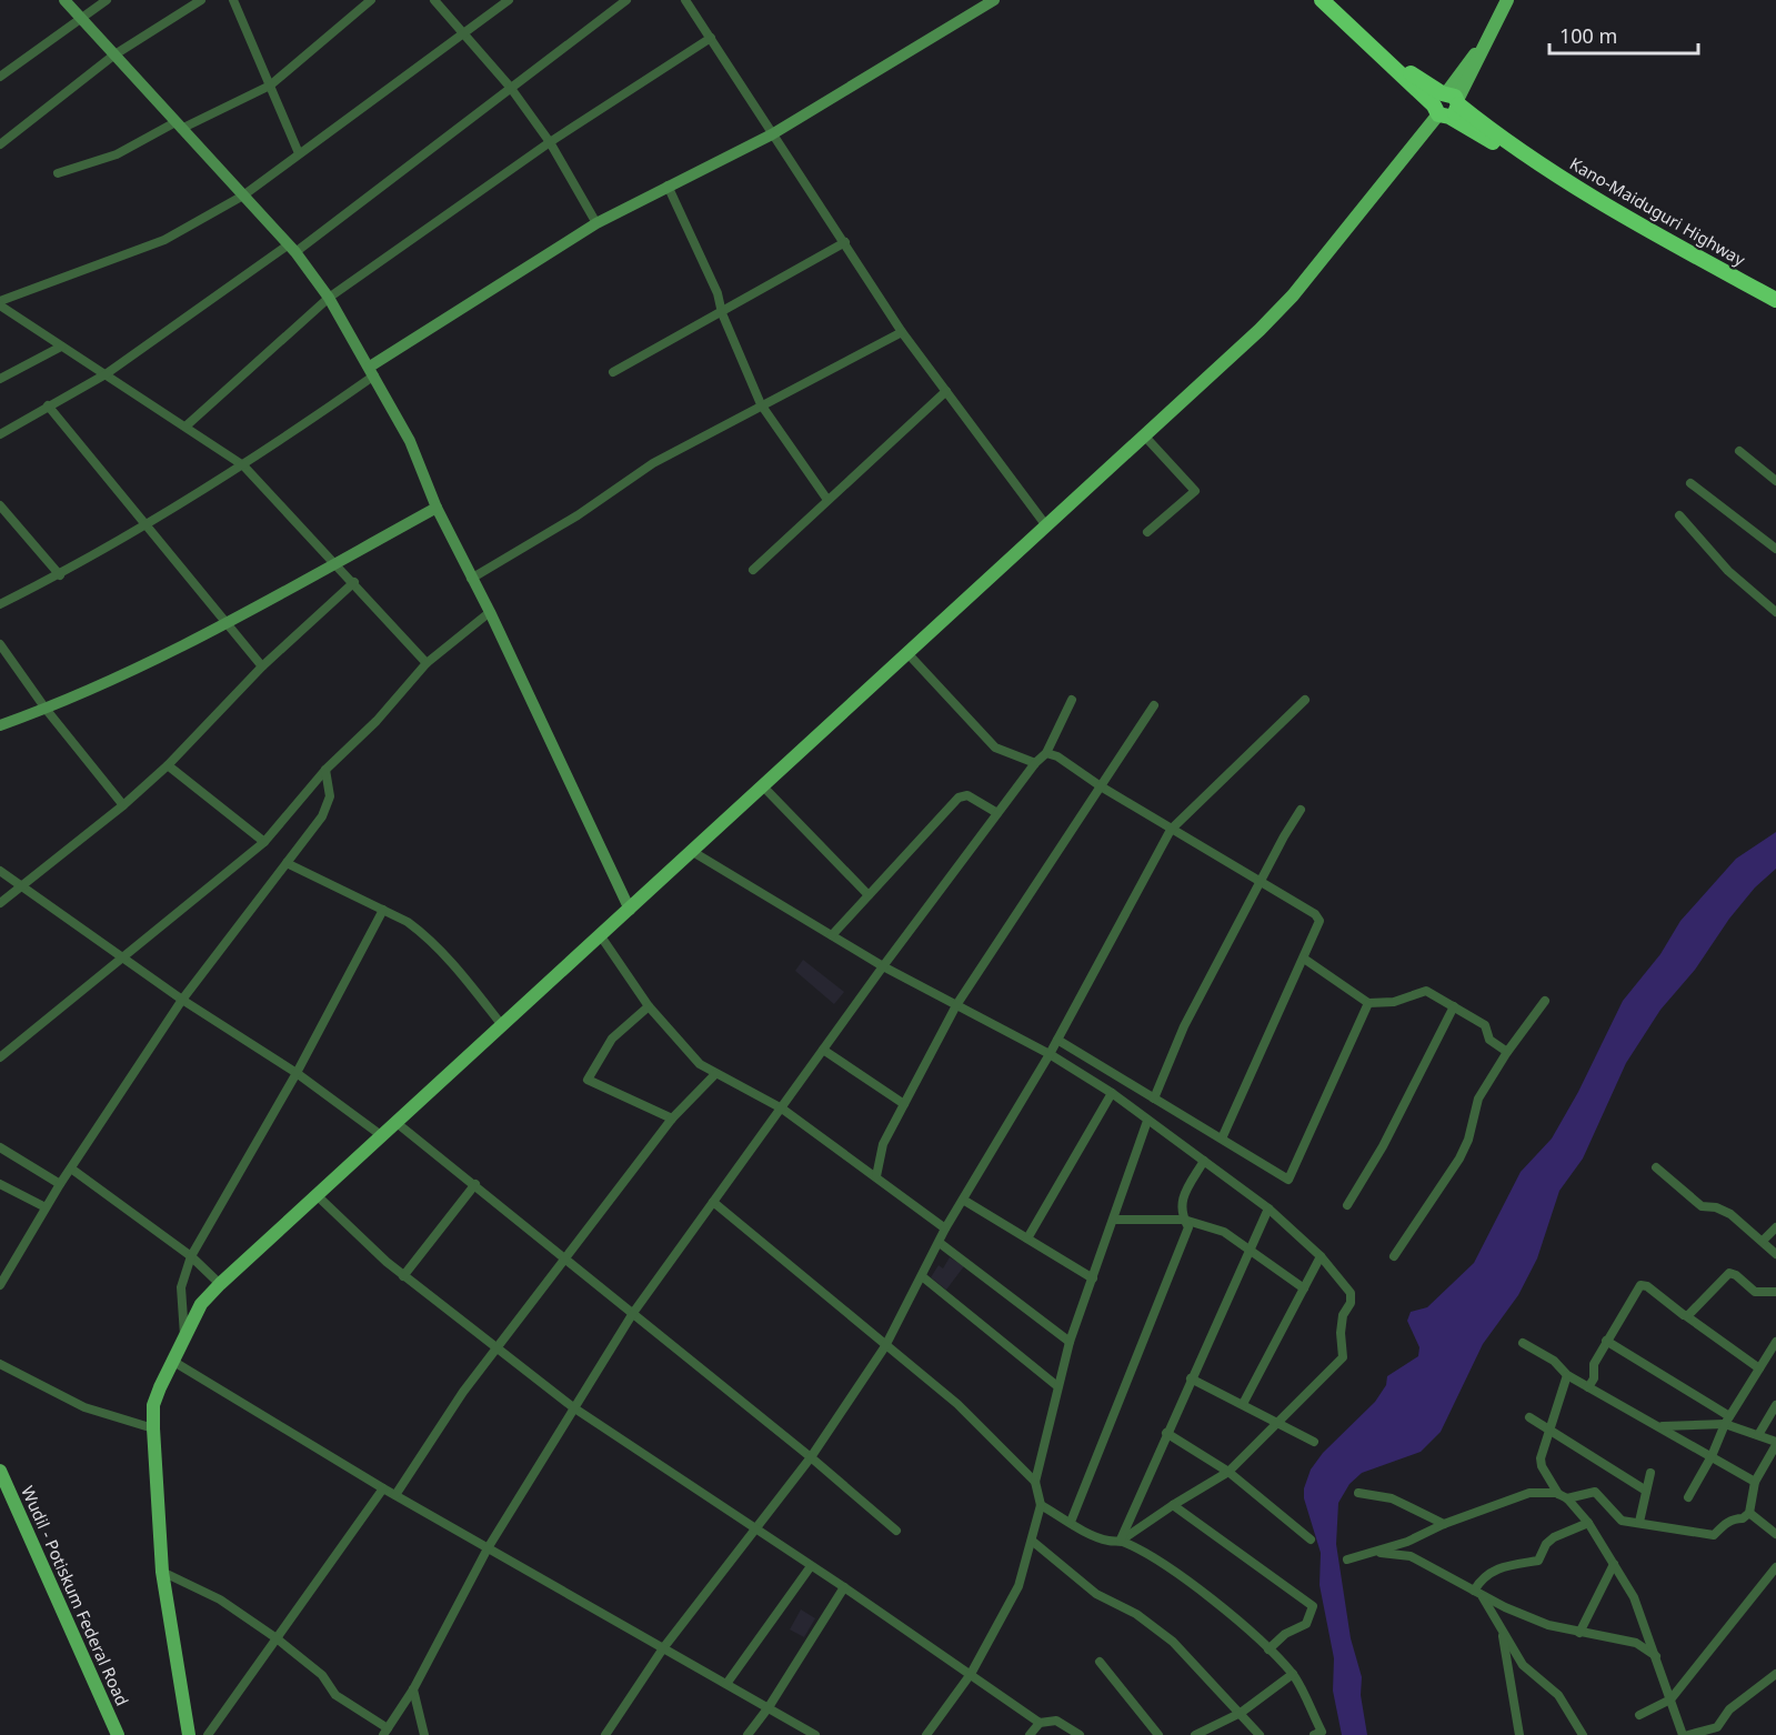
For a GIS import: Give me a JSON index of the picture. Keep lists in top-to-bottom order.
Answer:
{
  "streets": {
    "highway": ["Kano-Maiduguri Highway"],
    "main road": ["Wudil - Potiskum Federal Road"]
  },
  "scale_bar": "100 m"
}
